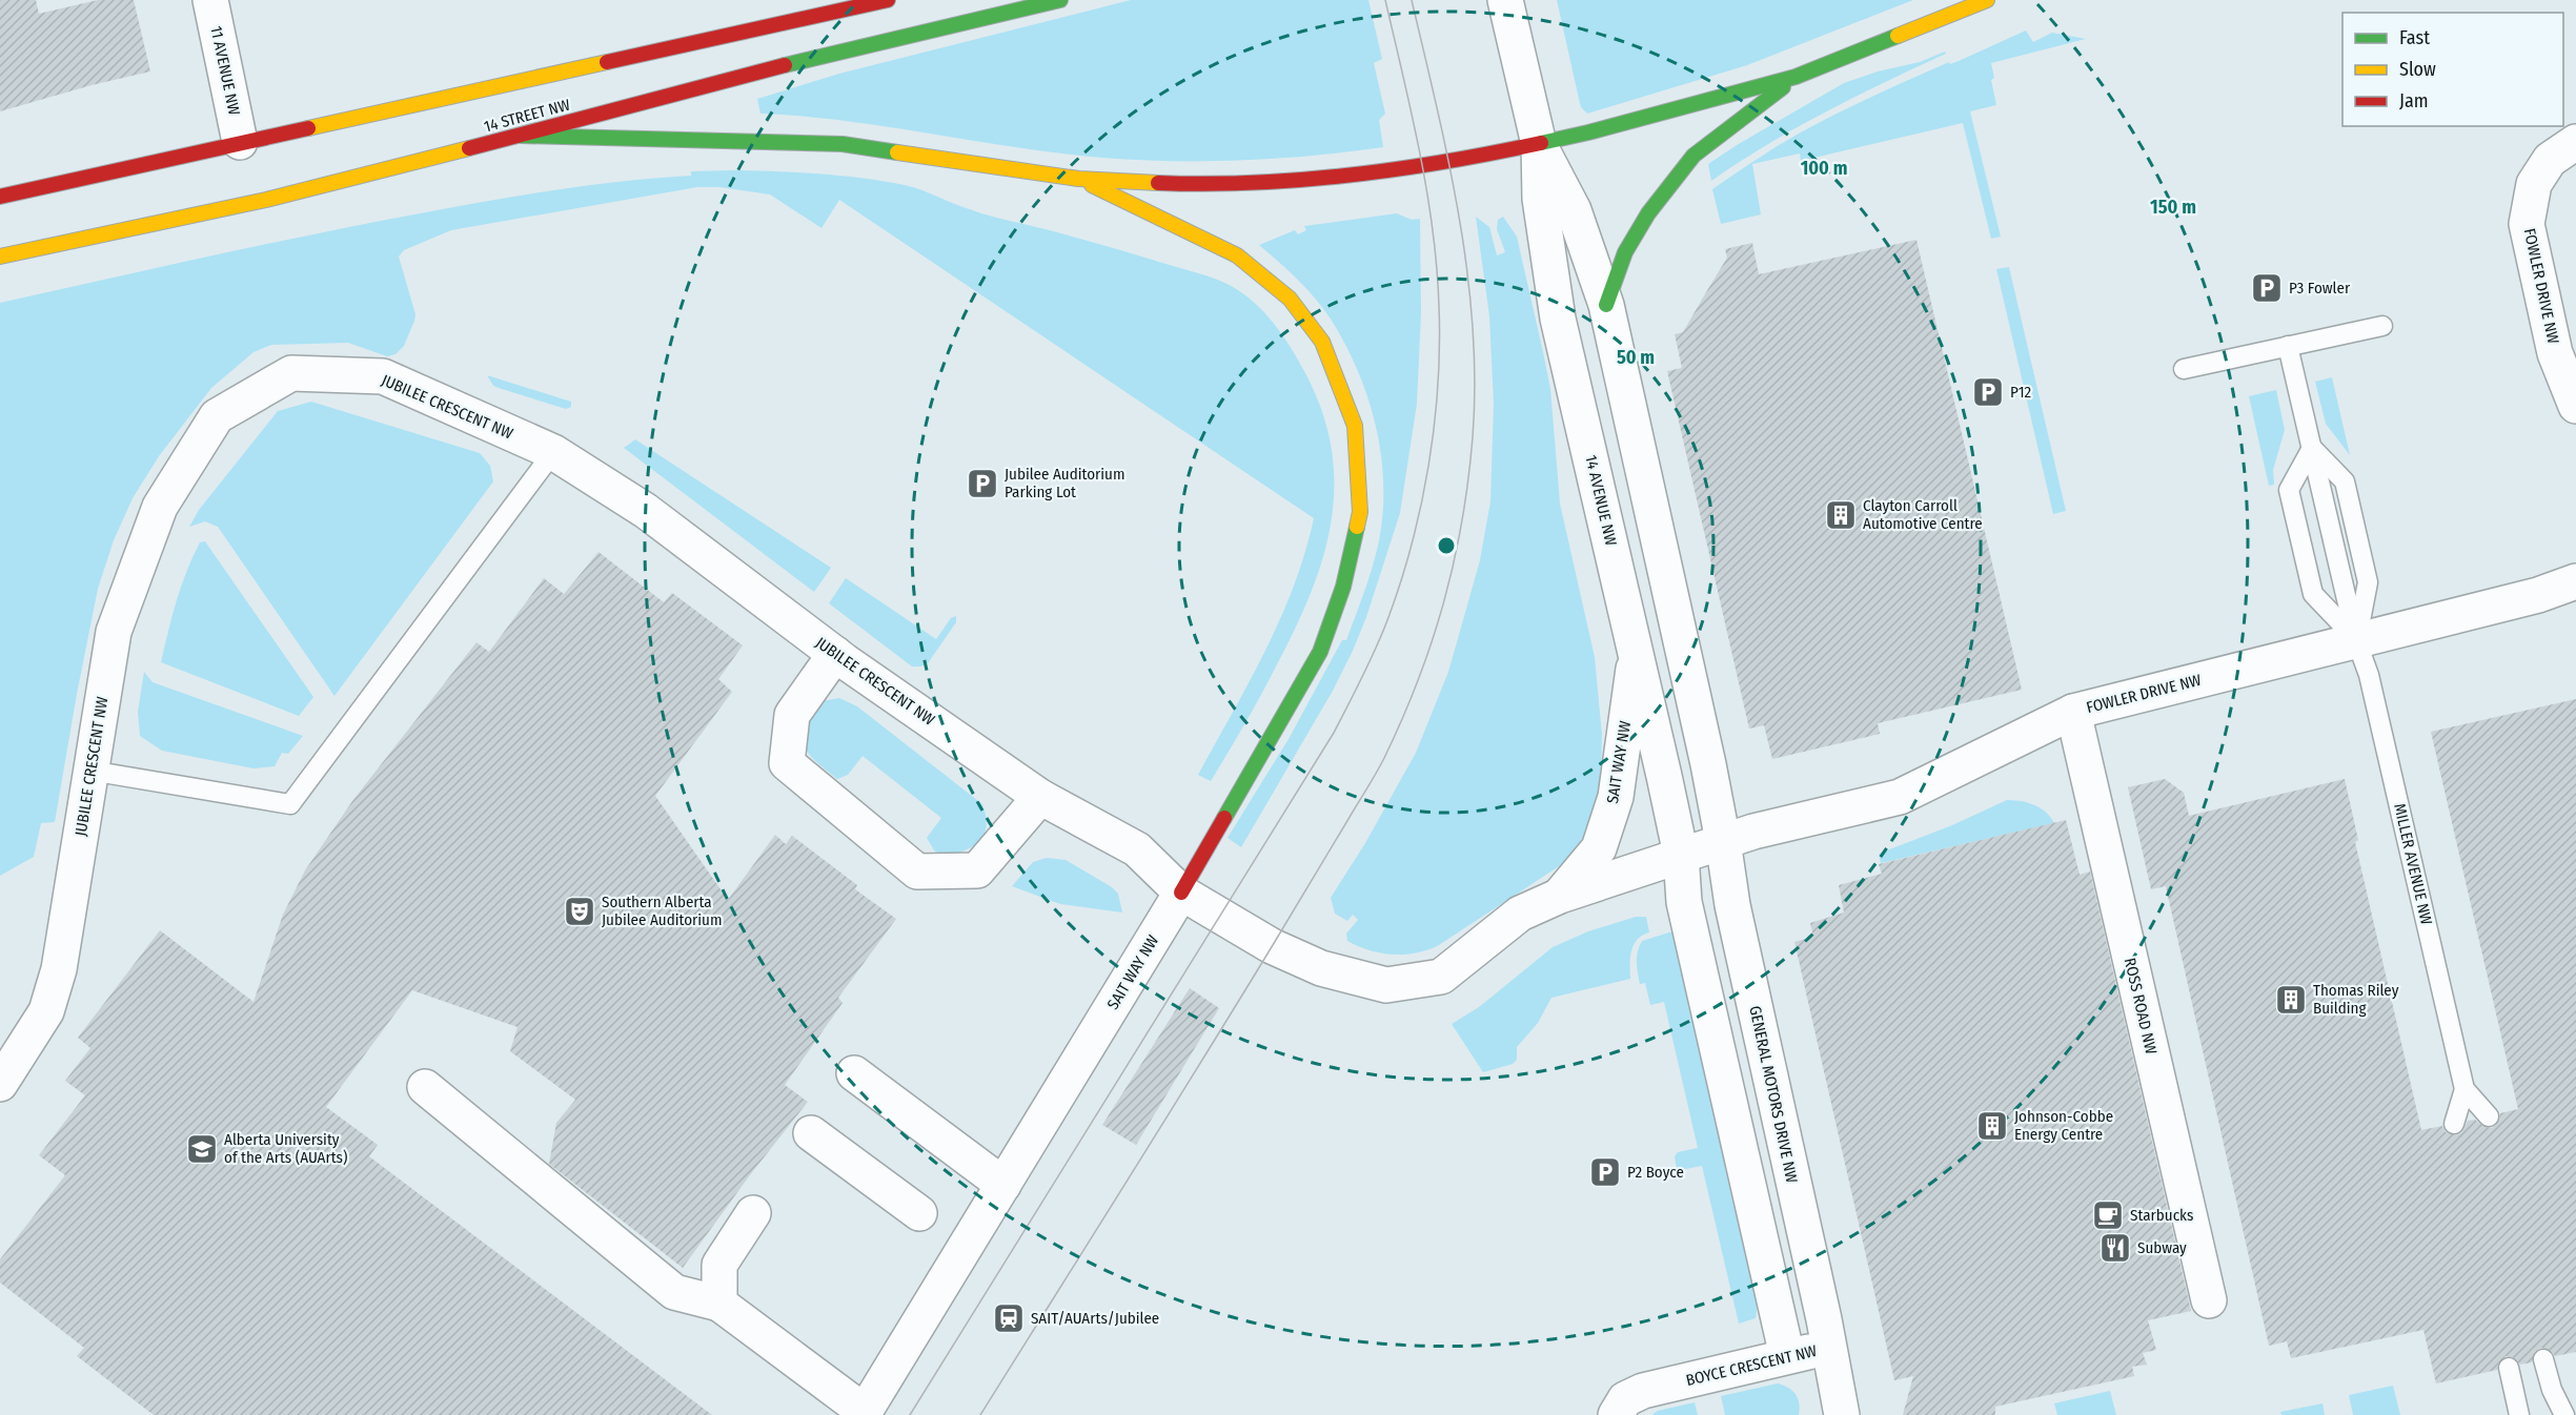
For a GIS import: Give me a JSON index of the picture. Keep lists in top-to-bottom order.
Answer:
{
  "streets": {
    "main road": ["14 STREET NW"],
    "street": [
      "11 AVENUE NW",
      "FOWLER DRIVE NW",
      "JUBILEE CRESCENT NW",
      "14 AVENUE NW",
      "SAIT WAY NW",
      "ROSS ROAD NW",
      "GENERAL MOTORS DRIVE NW",
      "BOYCE CRESCENT NW"
    ],
    "lane": ["MILLER AVENUE NW"]
  },
  "crossings": [
    ["FOWLER DRIVE NW", "14 AVENUE NW"],
    ["FOWLER DRIVE NW", "SAIT WAY NW"],
    ["FOWLER DRIVE NW", "MILLER AVENUE NW"],
    ["FOWLER DRIVE NW", "ROSS ROAD NW"],
    ["FOWLER DRIVE NW", "GENERAL MOTORS DRIVE NW"],
    ["JUBILEE CRESCENT NW", "SAIT WAY NW"],
    ["14 AVENUE NW", "SAIT WAY NW"],
    ["14 AVENUE NW", "GENERAL MOTORS DRIVE NW"],
    ["SAIT WAY NW", "GENERAL MOTORS DRIVE NW"],
    ["GENERAL MOTORS DRIVE NW", "BOYCE CRESCENT NW"]
  ],
  "places": {
    "parking": [
      "P3 Fowler",
      "P12",
      "Jubilee Auditorium Parking Lot",
      "P2 Boyce"
    ],
    "building": ["Clayton Carroll Automotive Centre", "Thomas Riley Building", "Johnson-Cobbe Energy Centre"],
    "theatre": ["Southern Alberta Jubilee Auditorium"],
    "school or university": ["Alberta University of the Arts (AUArts)"],
    "cafe": ["Starbucks"],
    "restaurant": ["Subway"],
    "station": ["SAIT/AUArts/Jubilee"]
  },
  "legend": ["Fast", "Slow", "Jam"],
  "rings": ["100 m", "150 m", "50 m"]
}
